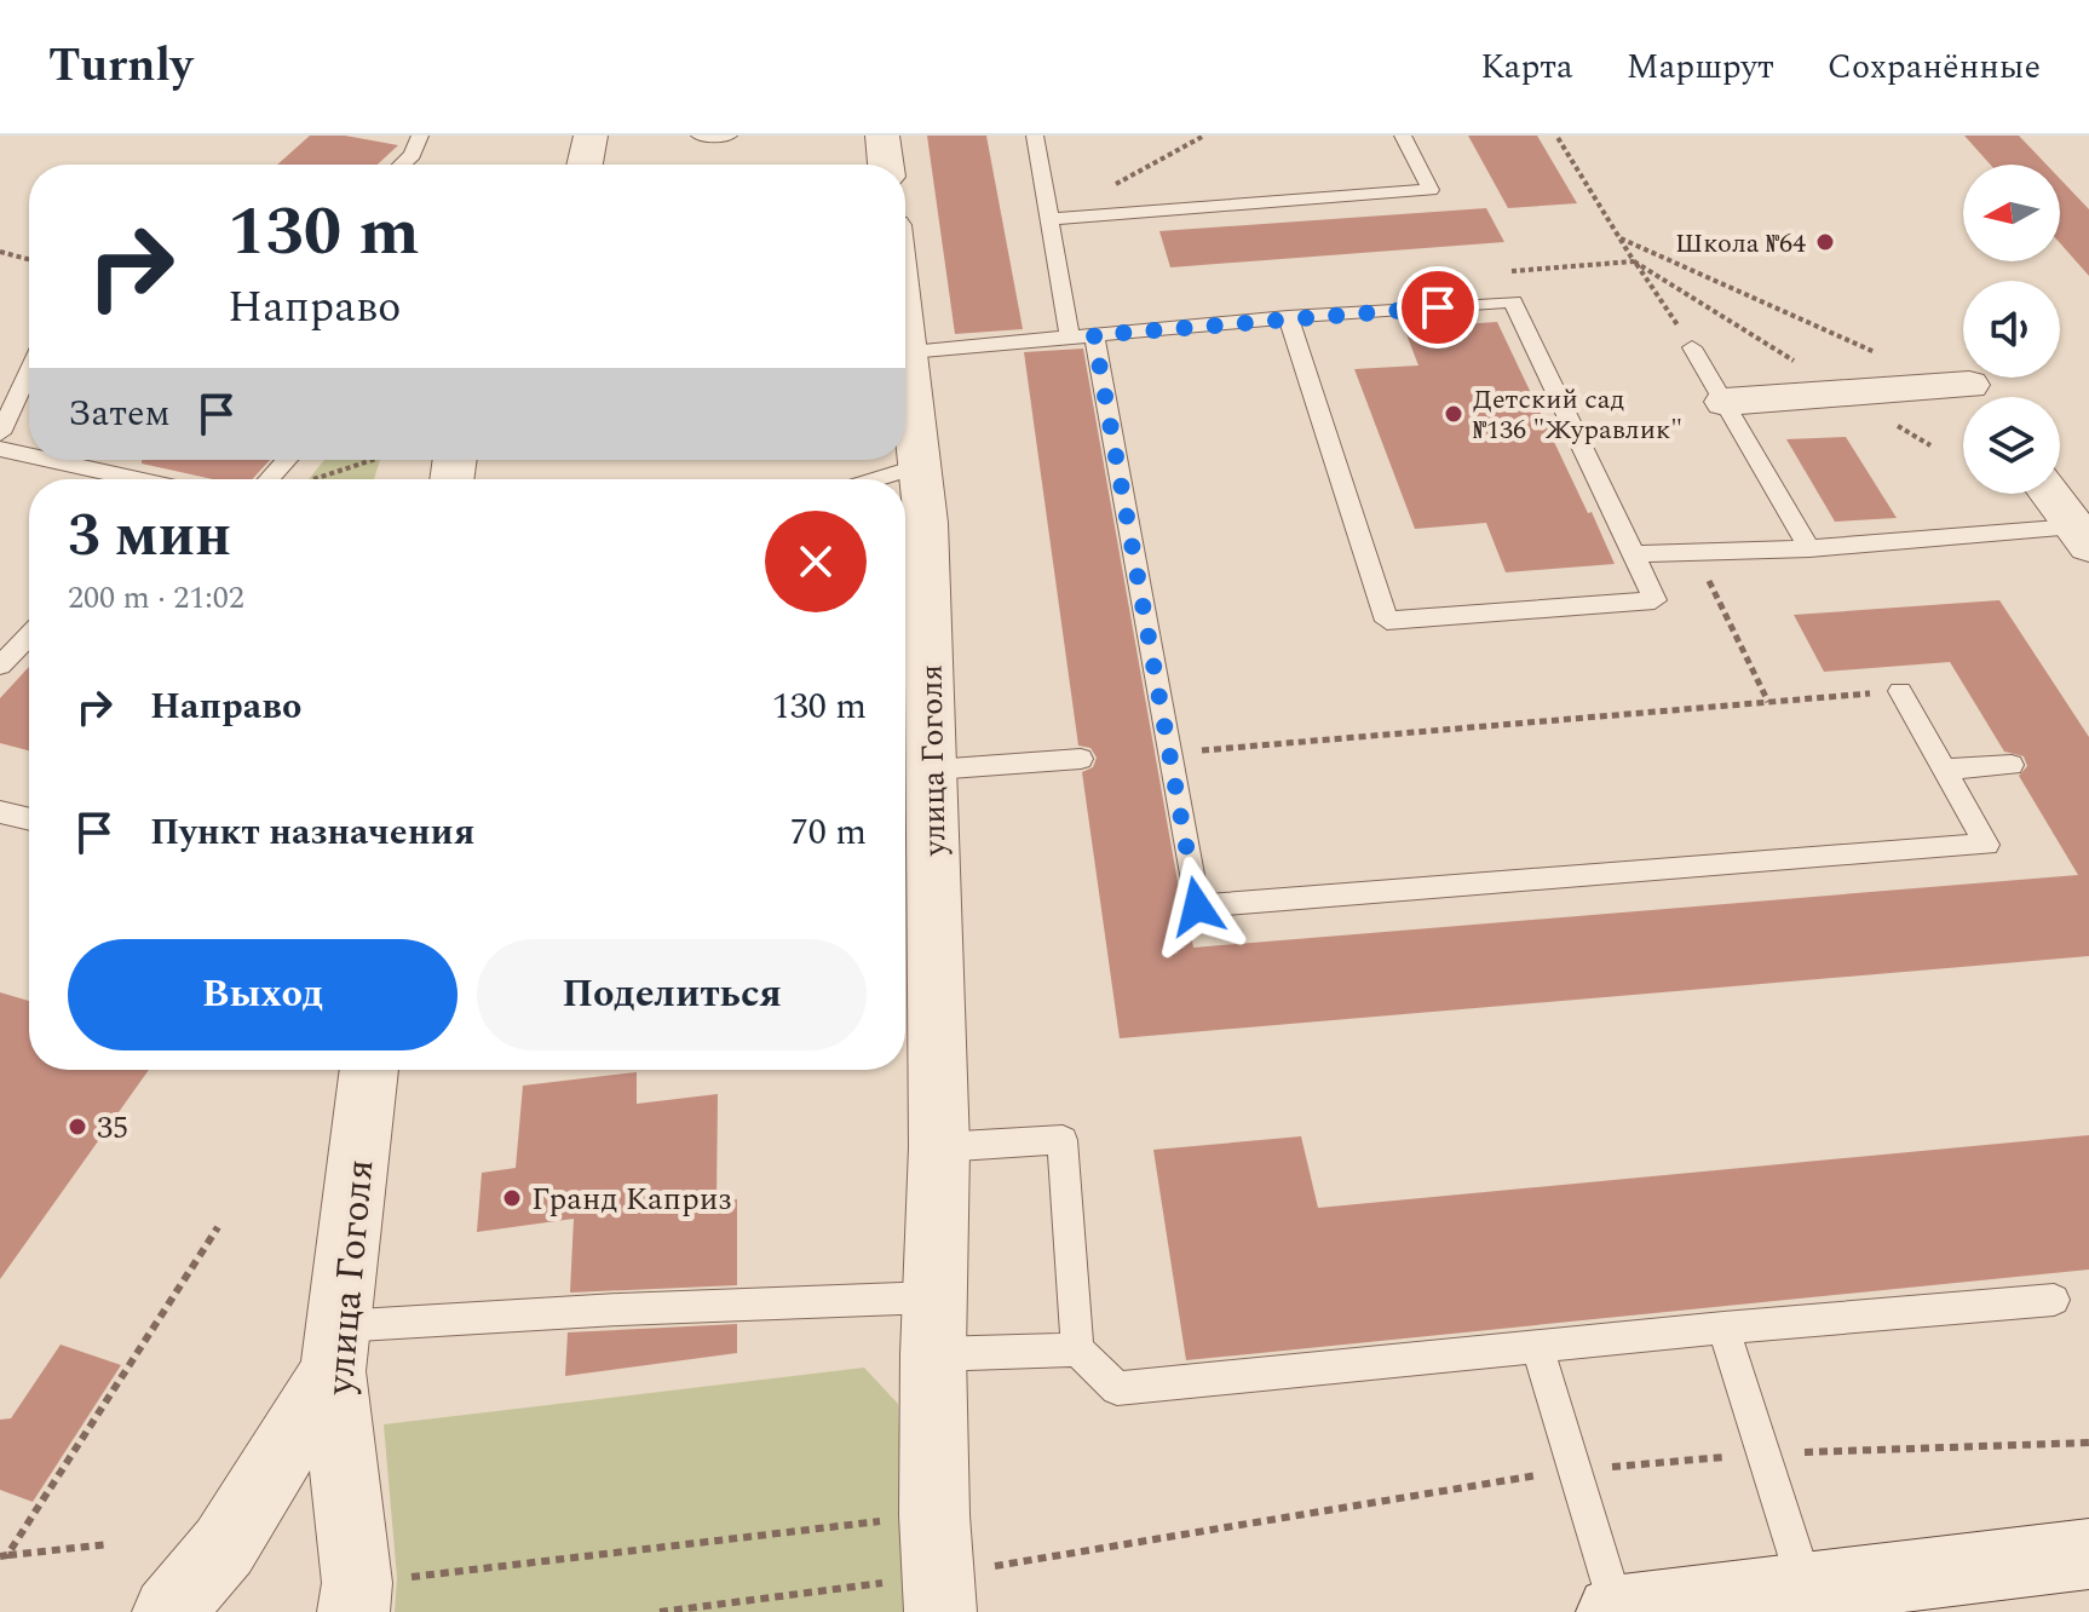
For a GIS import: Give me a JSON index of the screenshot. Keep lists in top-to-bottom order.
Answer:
{
  "streets": {
    "street": ["улица Гоголя"]
  },
  "places": [
    "Школа №64",
    "Детский сад №136 \"Журавлик\"",
    "35",
    "Гранд Каприз"
  ],
  "north": "left",
  "page": {
    "header": "Turnly",
    "nav": ["Карта", "Маршрут", "Сохранённые"],
    "turn": ["130 m", "Направо"],
    "then": "Затем",
    "heading": ["3 мин", "200 m · 21:02"],
    "list": [
      {
        "name": "Направо",
        "value": "130 m"
      },
      {
        "name": "Пункт назначения",
        "value": "70 m"
      }
    ],
    "buttons": ["Выход", "Поделиться"]
  }
}
